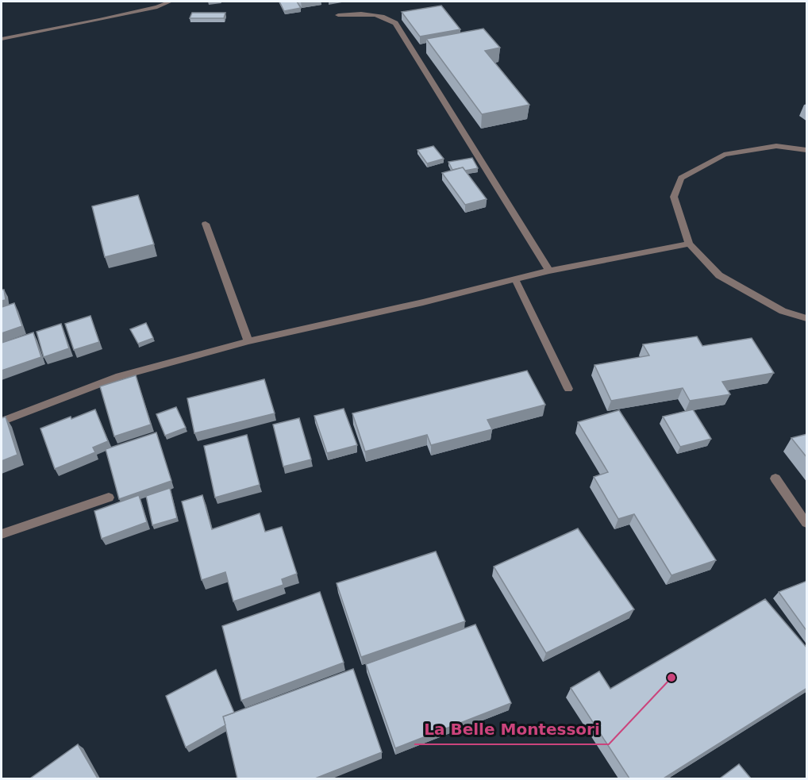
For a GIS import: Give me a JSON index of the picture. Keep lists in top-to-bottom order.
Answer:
{
  "places": ["La Belle Montessori"]
}
